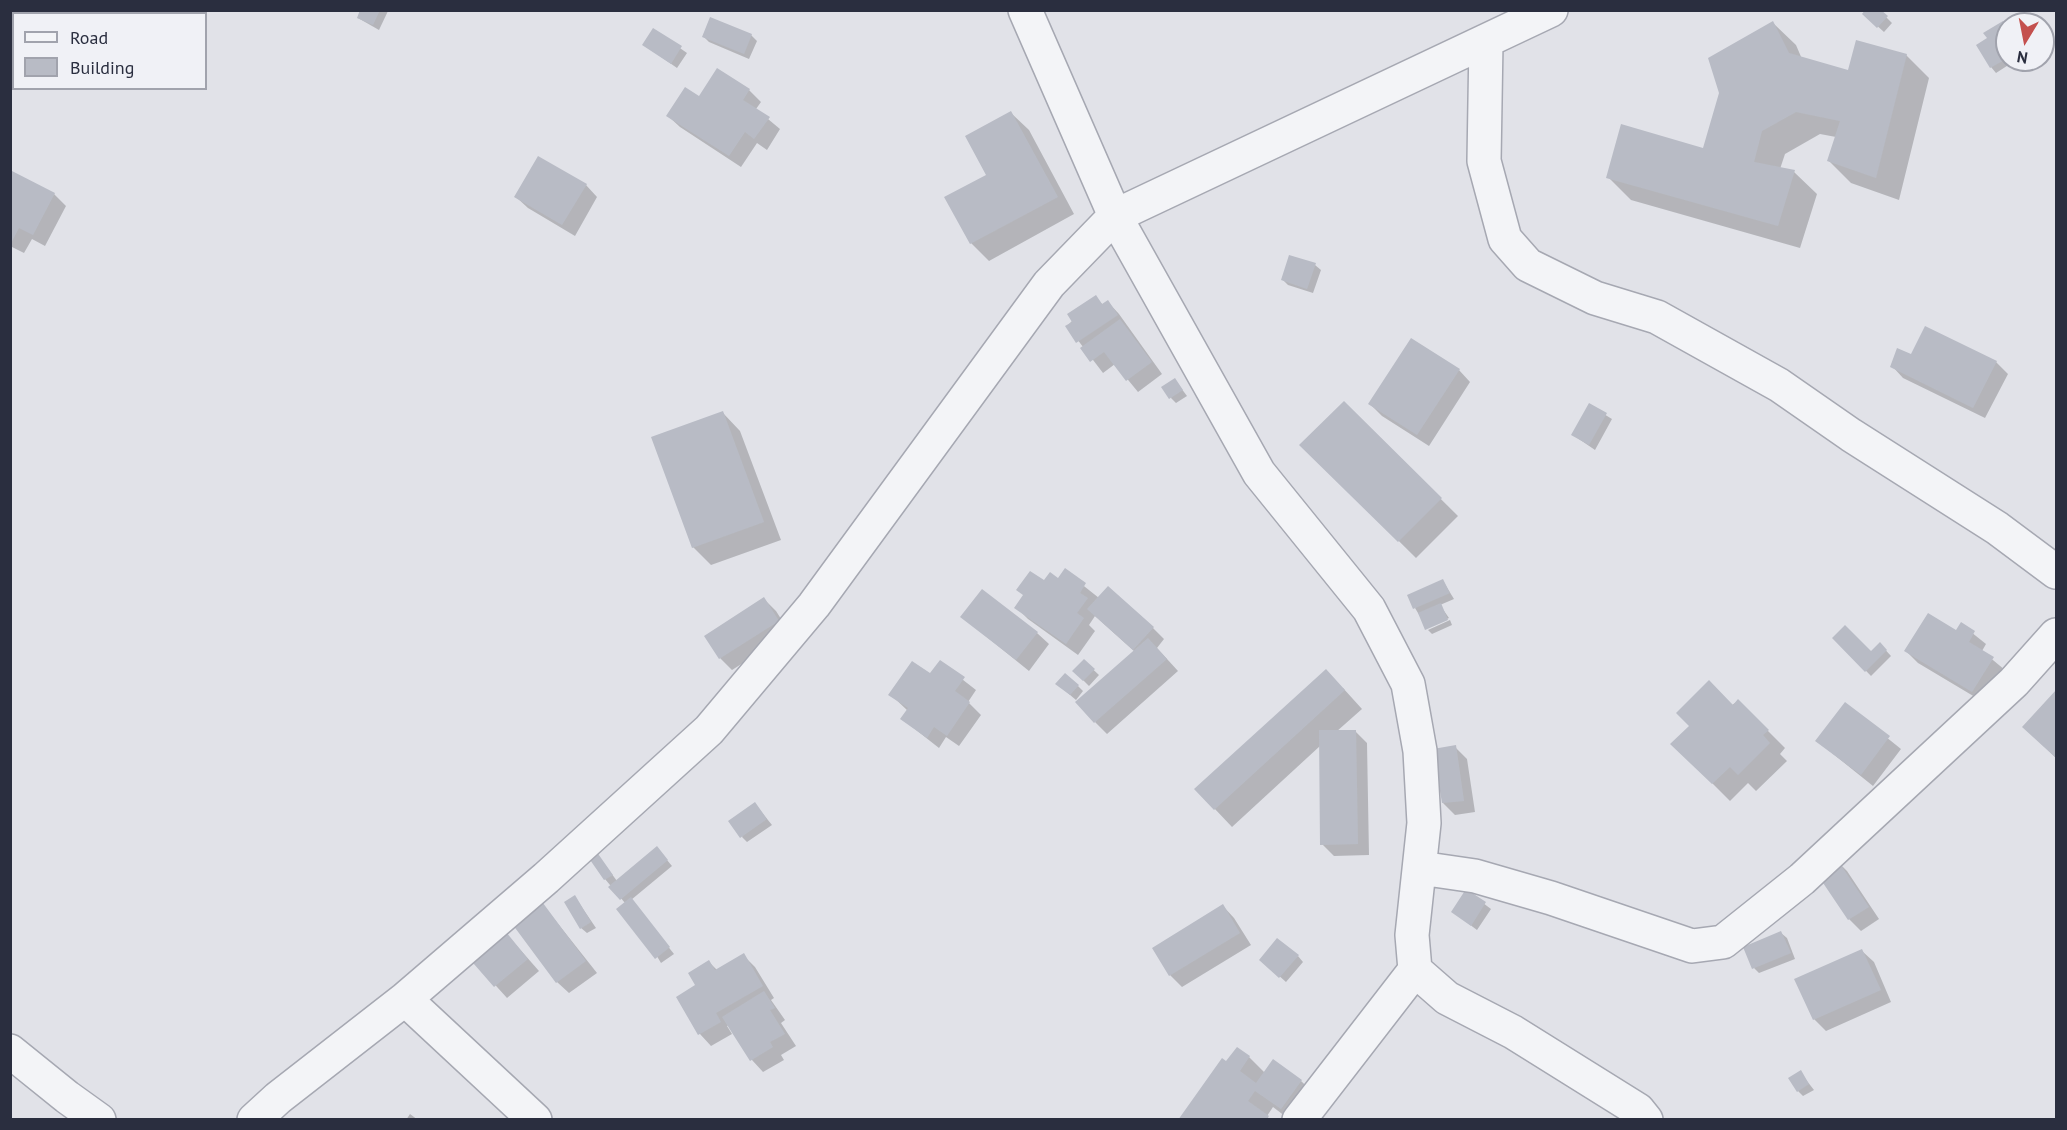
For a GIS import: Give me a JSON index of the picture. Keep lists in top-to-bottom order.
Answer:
{
  "legend": ["Road", "Building"],
  "north": "bottom"
}
